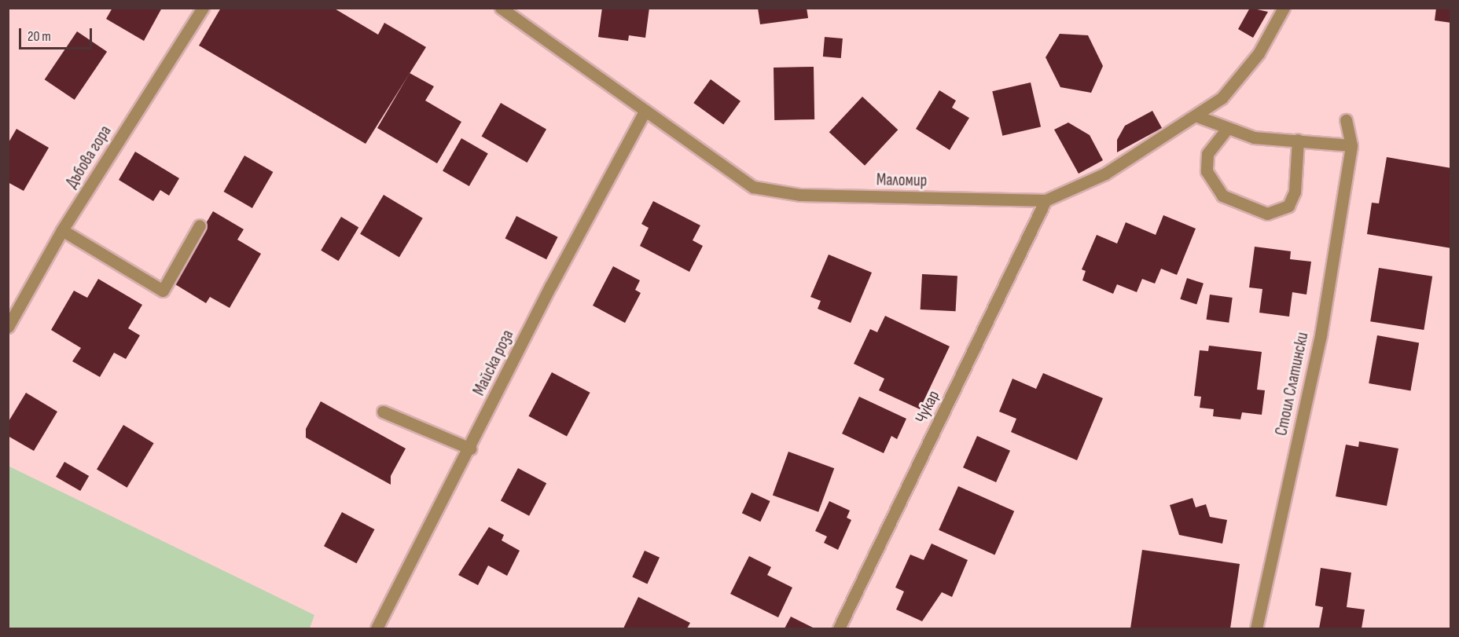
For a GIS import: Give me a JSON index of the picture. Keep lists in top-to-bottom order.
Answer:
{
  "streets": {
    "street": [
      "Дъбова гора",
      "Маломир",
      "Майска роза",
      "Стоил Слатински",
      "Чукар"
    ]
  },
  "crossings": [
    ["Маломир", "Майска роза"],
    ["Маломир", "Чукар"]
  ],
  "scale_bar": "20 m"
}
